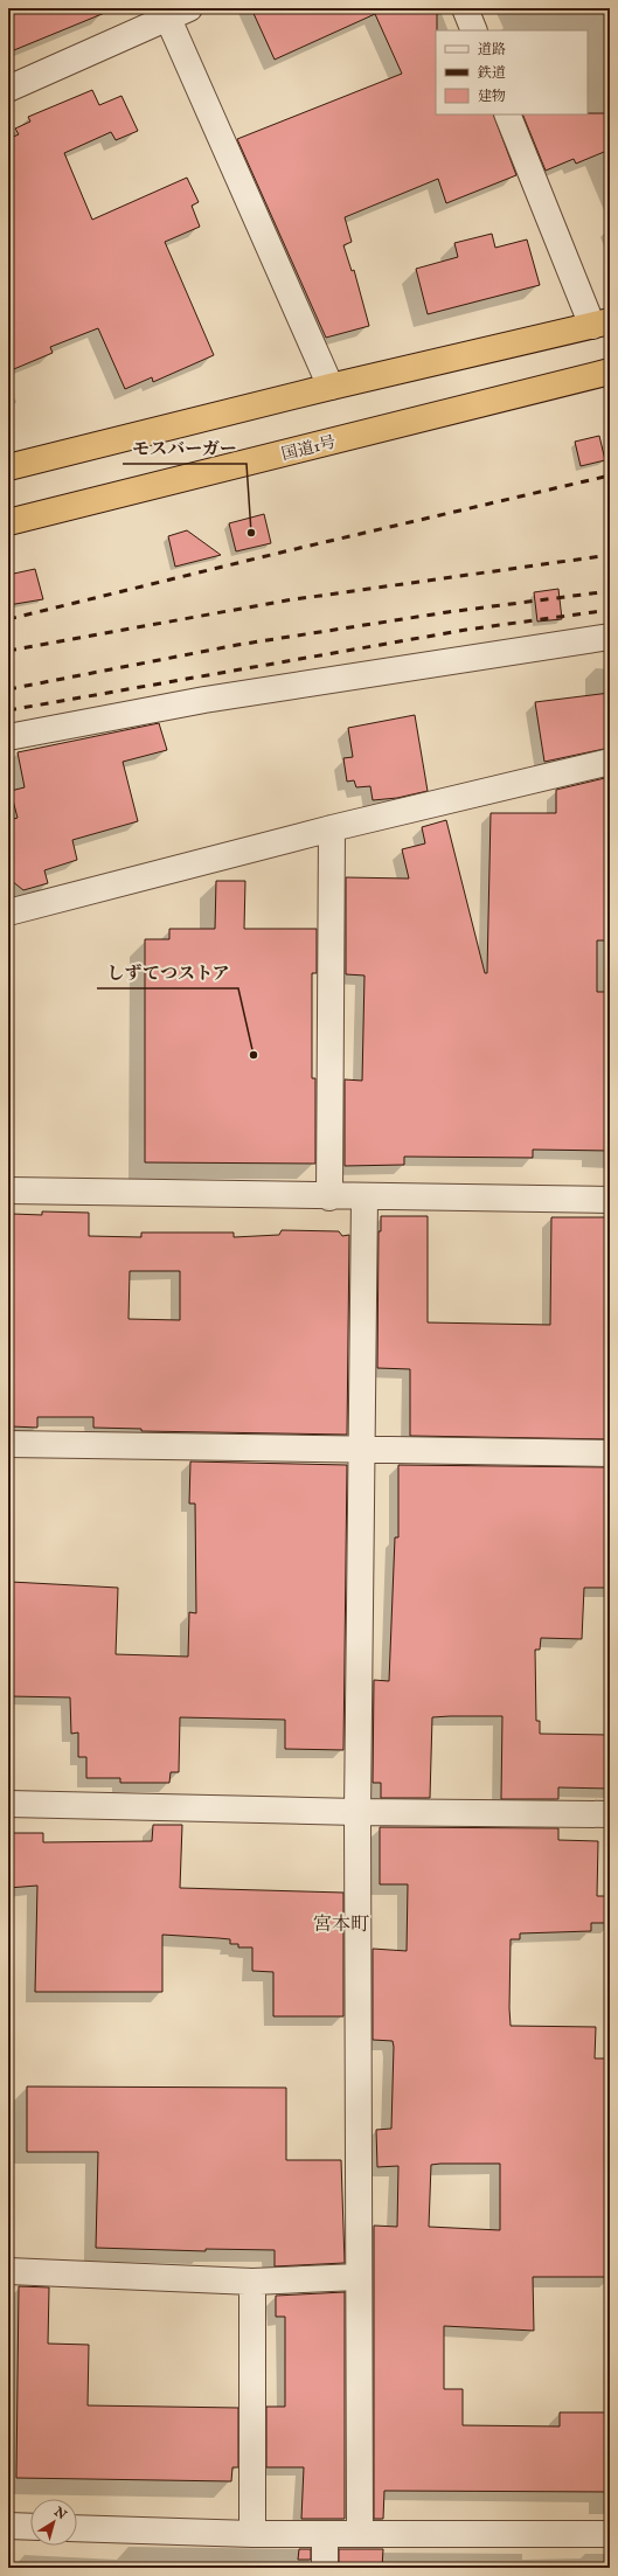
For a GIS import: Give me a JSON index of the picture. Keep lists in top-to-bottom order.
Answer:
{
  "streets": {
    "highway": ["国道1号"]
  },
  "districts": ["宮本町"],
  "places": ["モスバーガー", "しずてつストア"],
  "legend": ["道路", "鉄道", "建物"],
  "north": "top right"
}
